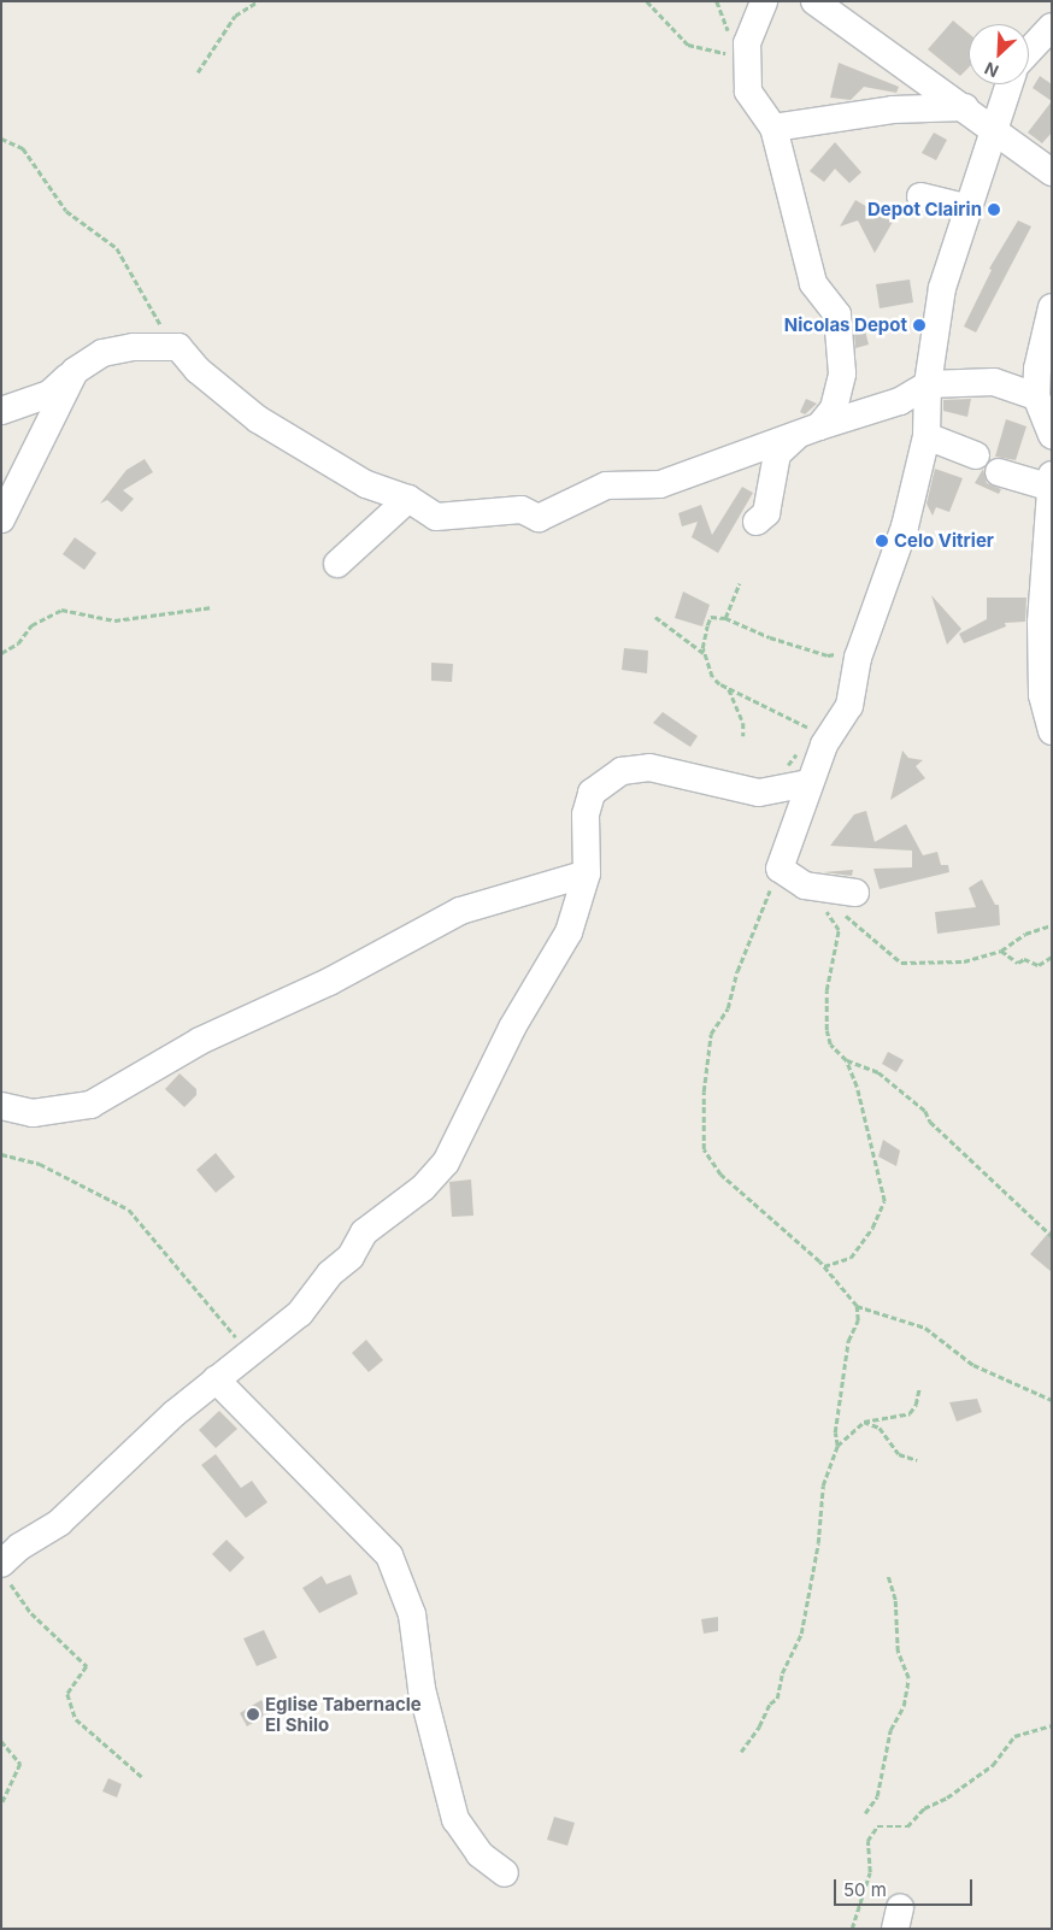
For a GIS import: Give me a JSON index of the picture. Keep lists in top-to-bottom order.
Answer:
{
  "places": [
    "Depot Clairin",
    "Nicolas Depot",
    "Celo Vitrier",
    "Eglise Tabernacle El Shilo"
  ],
  "scale_bar": "50 m",
  "north": "bottom left"
}
